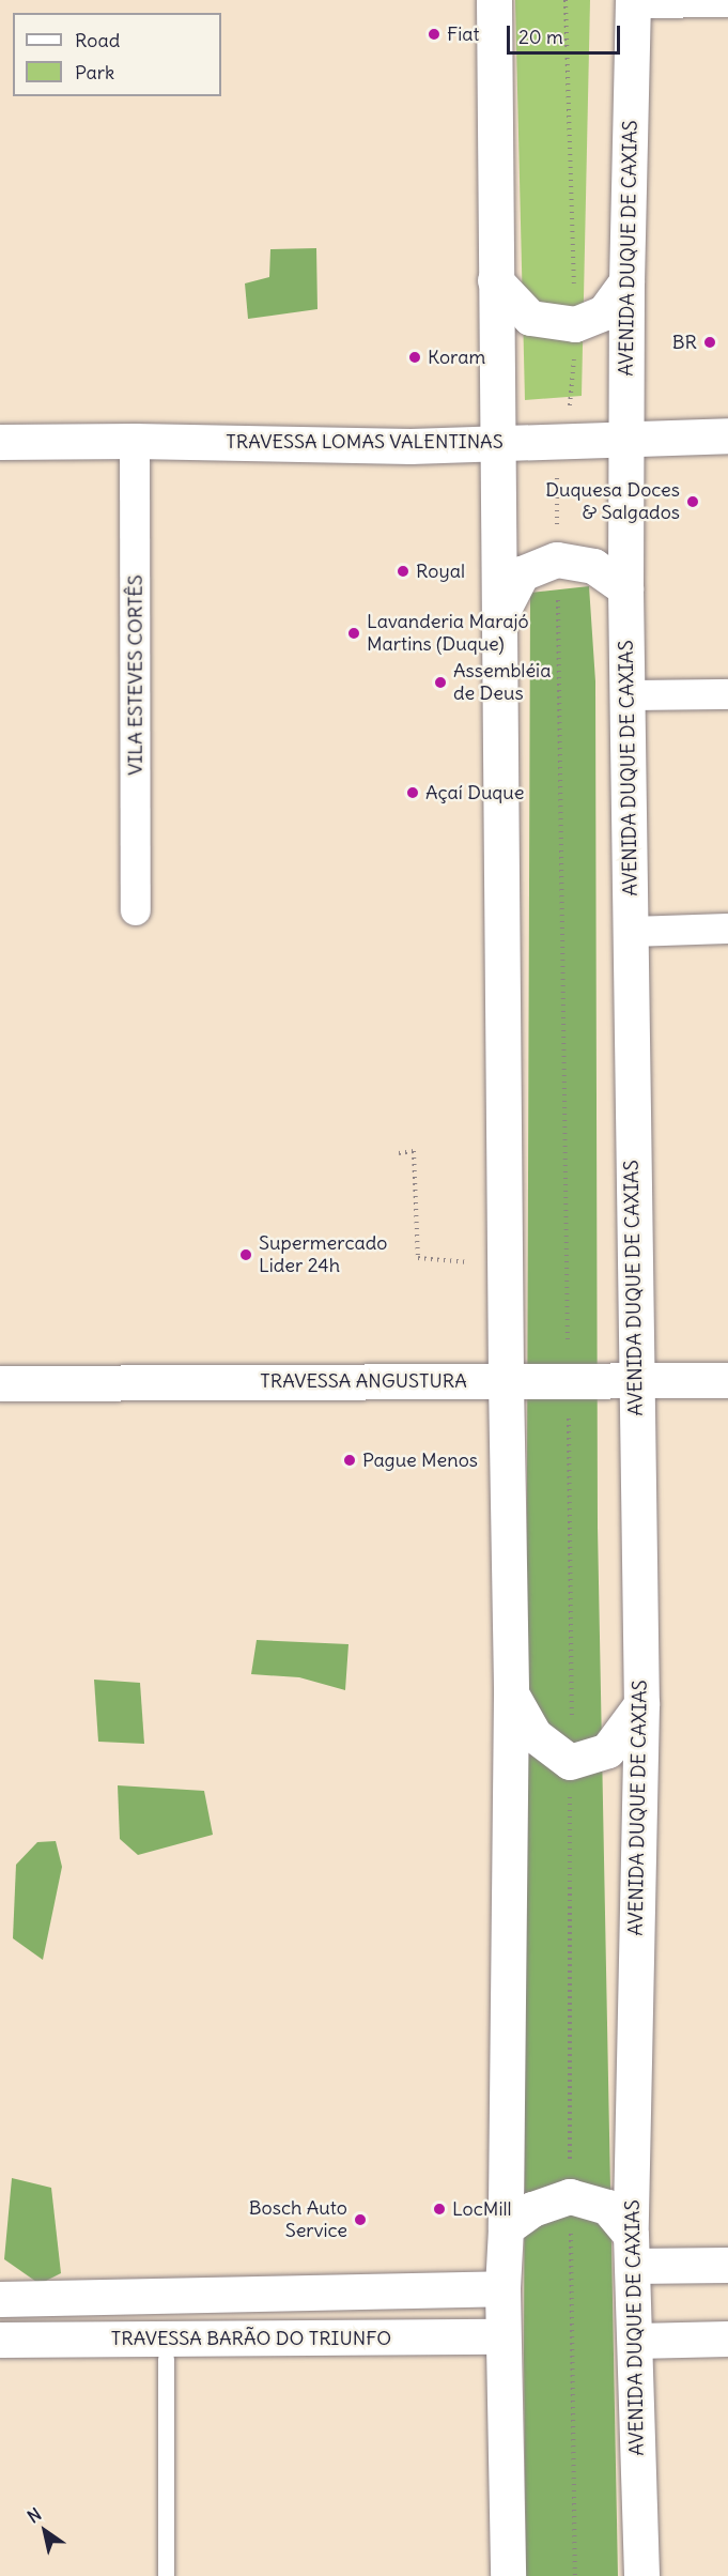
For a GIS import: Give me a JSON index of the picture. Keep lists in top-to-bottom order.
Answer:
{
  "streets": {
    "main road": [
      "AVENIDA DUQUE DE CAXIAS",
      "TRAVESSA LOMAS VALENTINAS",
      "TRAVESSA ANGUSTURA",
      "TRAVESSA BARÃO DO TRIUNFO"
    ],
    "street": ["VILA ESTEVES CORTÊS"]
  },
  "crossings": [
    ["AVENIDA DUQUE DE CAXIAS", "TRAVESSA LOMAS VALENTINAS"],
    ["AVENIDA DUQUE DE CAXIAS", "TRAVESSA ANGUSTURA"],
    ["TRAVESSA LOMAS VALENTINAS", "VILA ESTEVES CORTÊS"]
  ],
  "places": [
    "Fiat",
    "BR",
    "Koram",
    "Duquesa Doces & Salgados",
    "Royal",
    "Lavanderia Marajó Martins (Duque)",
    "Assembléia de Deus",
    "Açaí Duque",
    "Supermercado Lider 24h",
    "Pague Menos",
    "LocMill",
    "Bosch Auto Service"
  ],
  "legend": ["Road", "Park"],
  "scale_bar": "20 m",
  "north": "top left"
}
